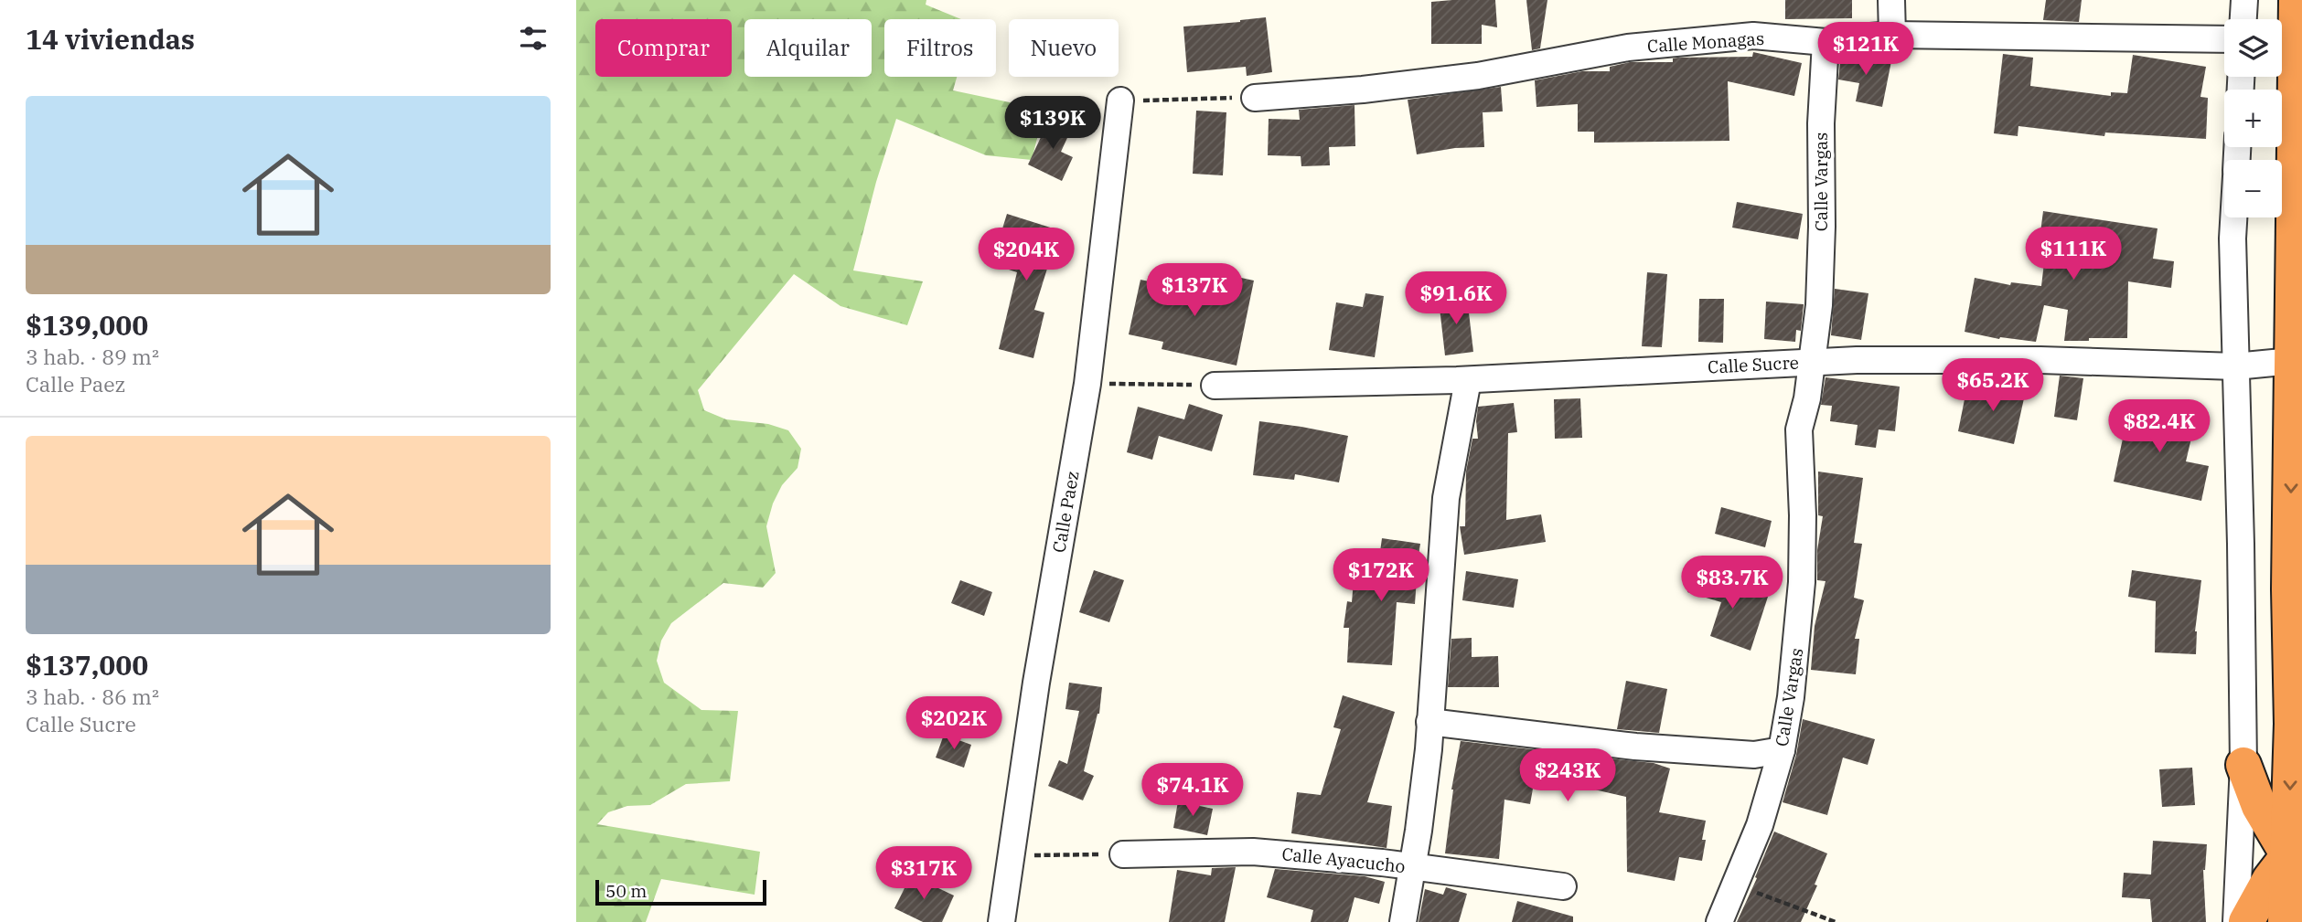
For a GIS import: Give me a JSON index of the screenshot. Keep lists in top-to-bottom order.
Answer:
{
  "streets": {
    "street": [
      "Calle Monagas",
      "Calle Vargas",
      "Calle Sucre",
      "Calle Paez",
      "Calle Ayacucho"
    ]
  },
  "crossings": [
    ["Calle Monagas", "Calle Vargas"],
    ["Calle Vargas", "Calle Sucre"]
  ],
  "scale_bar": "50 m",
  "page": {
    "heading": "14 viviendas",
    "map_buttons": ["+", "−"],
    "chip": [
      "Comprar",
      "Alquilar",
      "Filtros",
      "Nuevo"
    ],
    "price": [
      "$121K",
      "$139K",
      "$111K",
      "$204K",
      "$137K",
      "$91.6K",
      "$65.2K",
      "$82.4K",
      "$172K",
      "$83.7K",
      "$202K",
      "$243K",
      "$74.1K",
      "$317K"
    ],
    "list": [
      {
        "name": "$139,000",
        "note": "3 hab. · 89 m² · Calle Paez"
      },
      {
        "name": "$137,000",
        "note": "3 hab. · 86 m² · Calle Sucre"
      }
    ],
    "scale": "50 m"
  }
}
